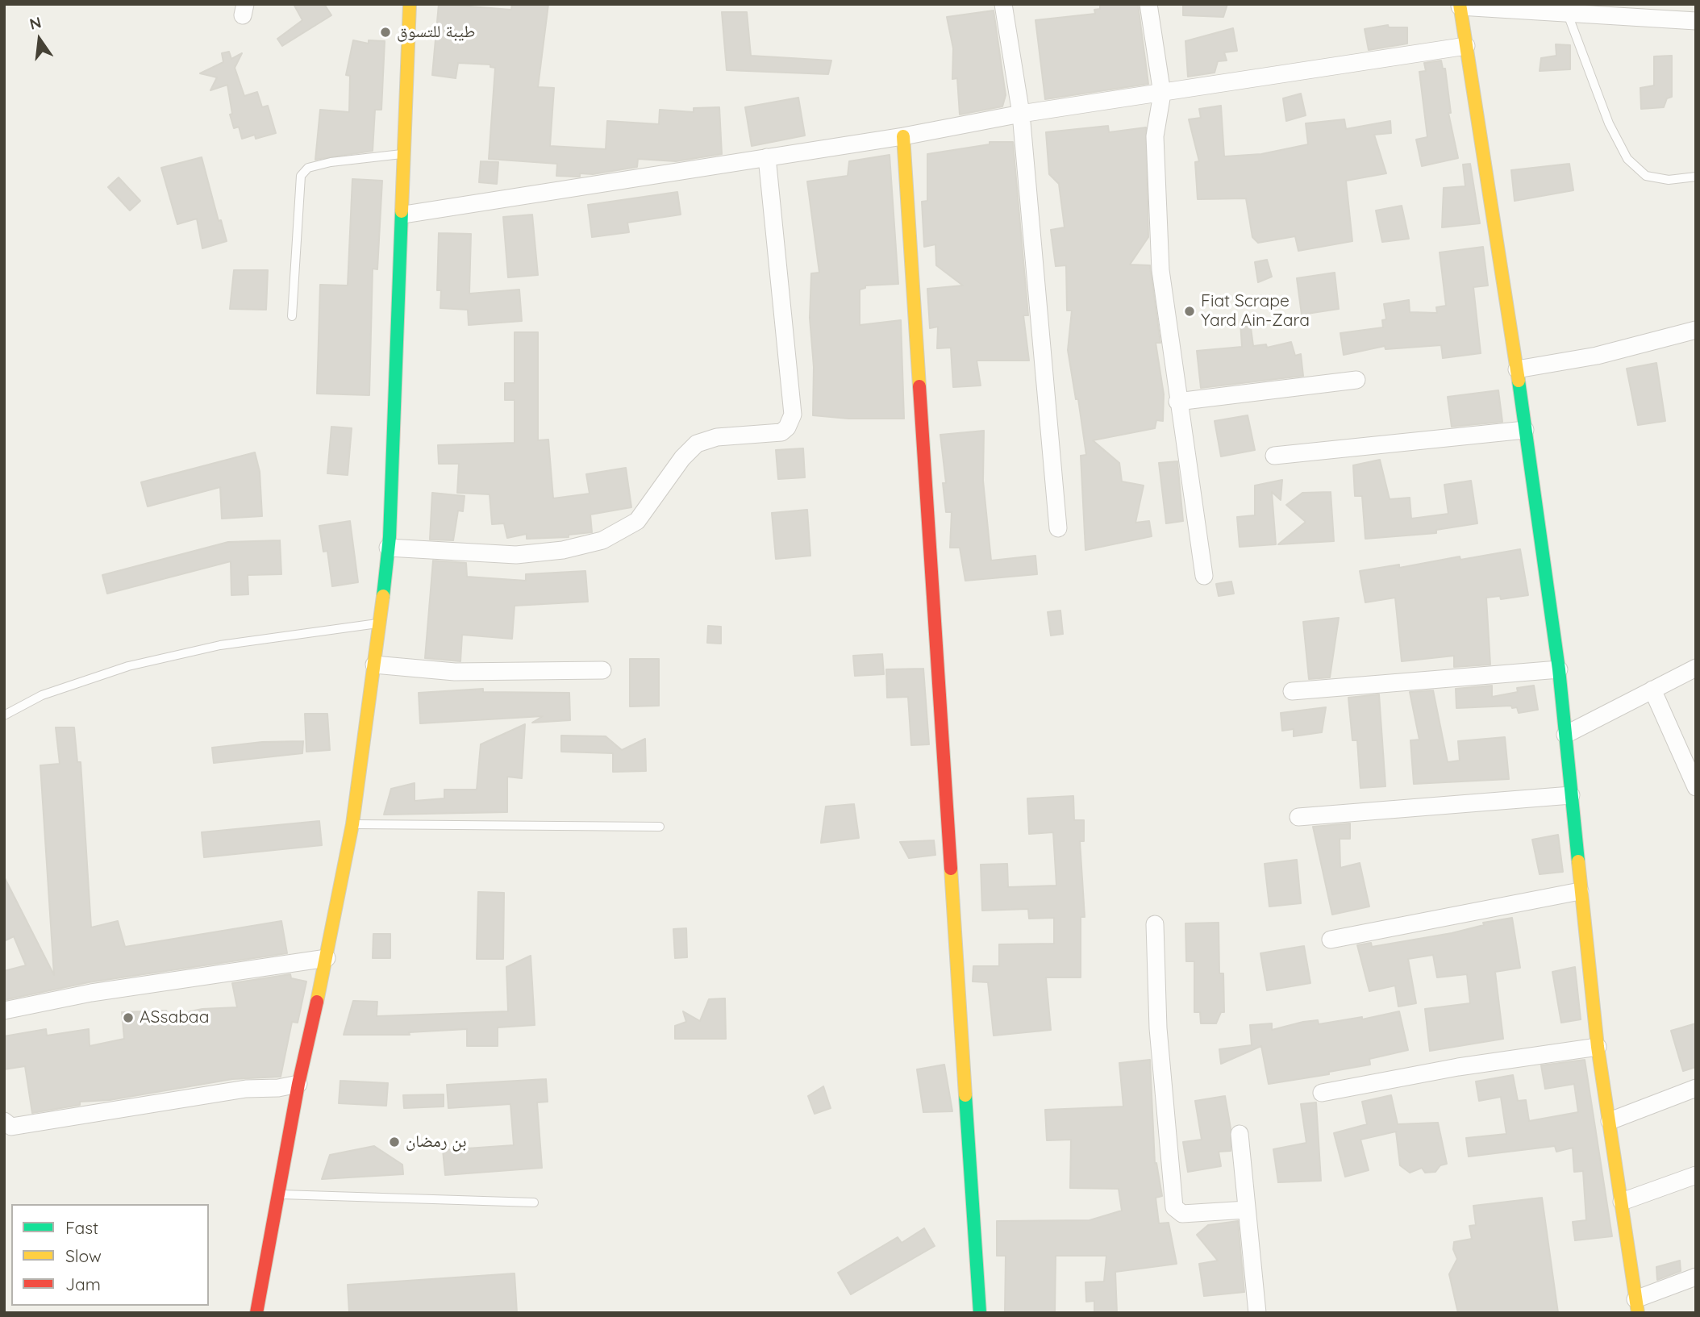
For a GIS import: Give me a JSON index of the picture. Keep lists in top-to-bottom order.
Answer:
{
  "places": [
    "طيبة للتسوق",
    "Fiat Scrape Yard Ain-Zara",
    "ASsabaa",
    "بن رمضان"
  ],
  "legend": ["Fast", "Slow", "Jam"],
  "north": "top"
}
